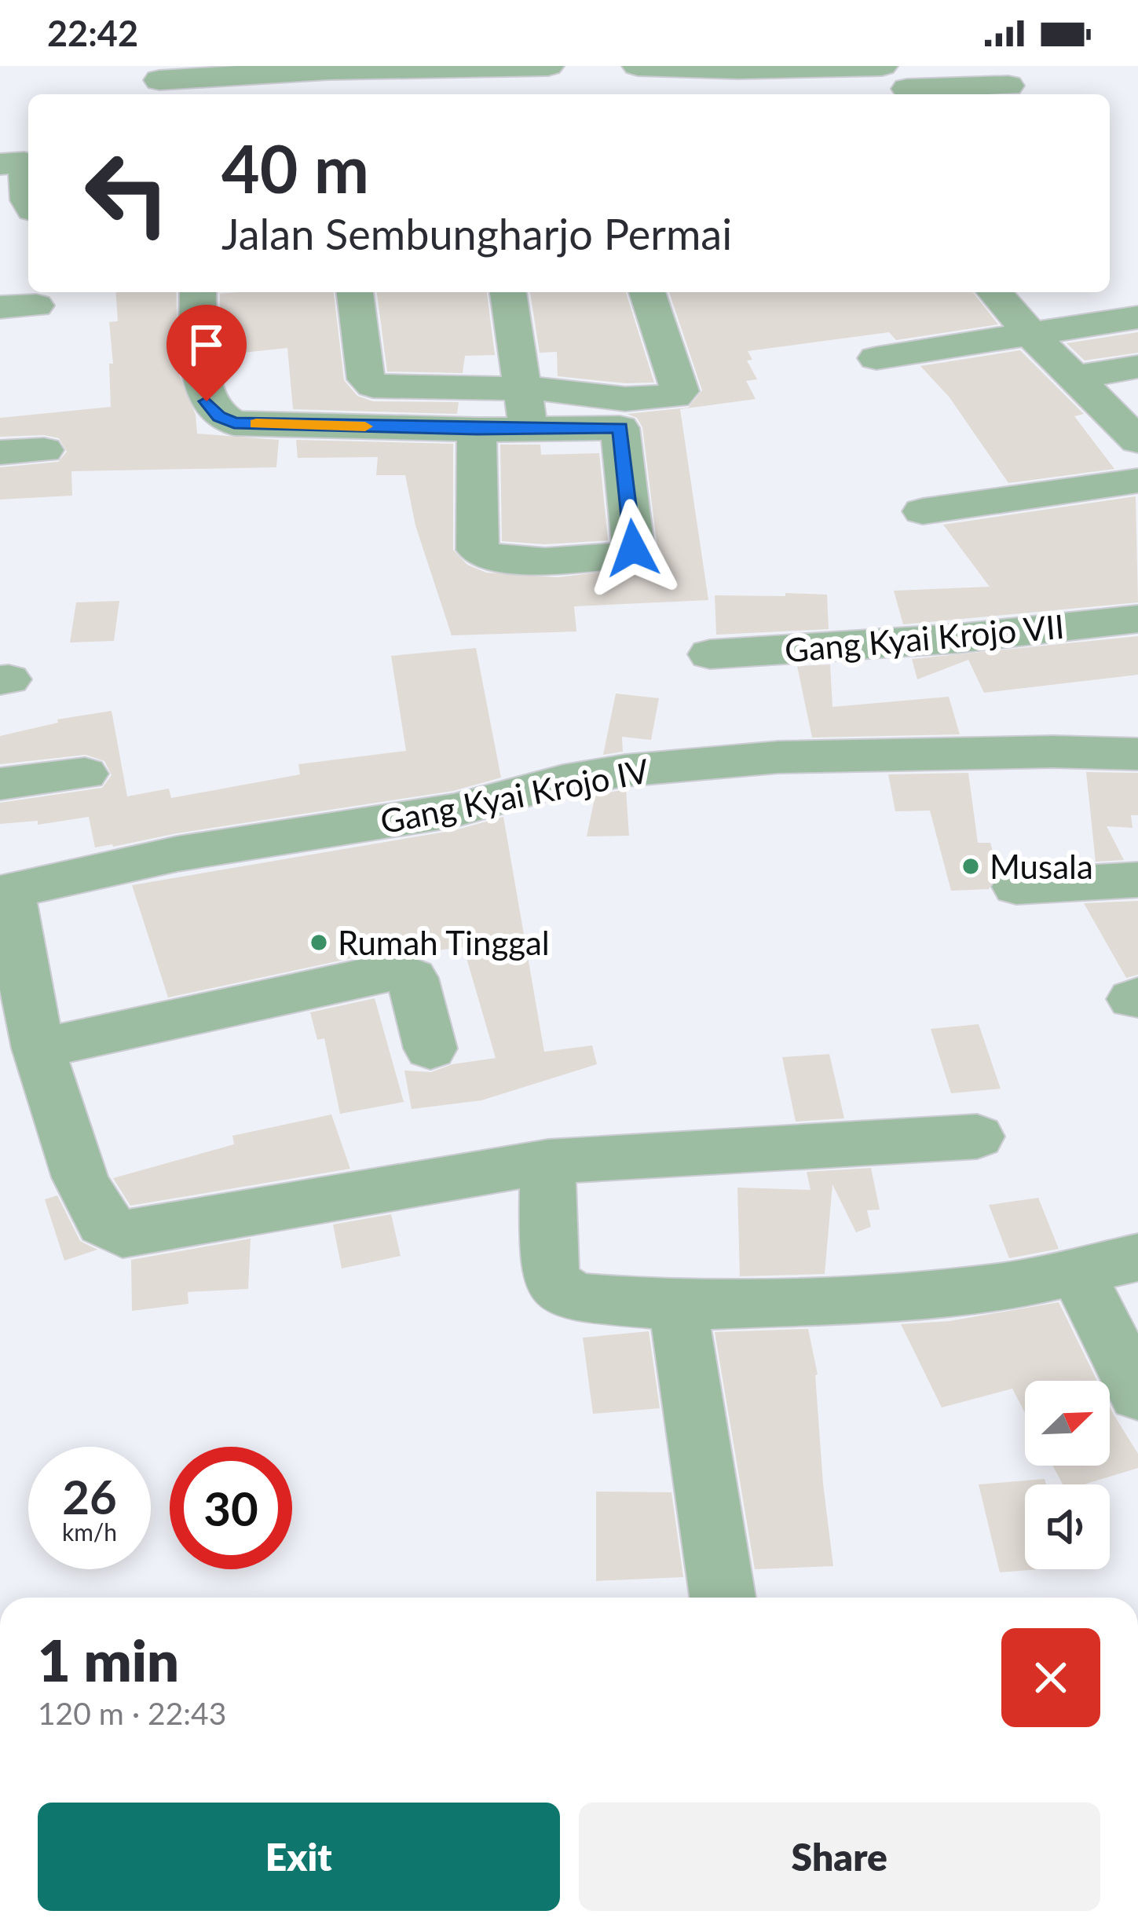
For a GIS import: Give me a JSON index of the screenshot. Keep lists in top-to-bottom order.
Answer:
{
  "streets": {
    "street": ["Gang Kyai Krojo VII", "Gang Kyai Krojo IV"]
  },
  "places": ["Musala", "Rumah Tinggal"],
  "north": "top right",
  "page": {
    "status": "22:42",
    "turn": ["40 m", "Jalan Sembungharjo Permai"],
    "speed": "26 km/h",
    "limit": "30",
    "heading": ["1 min", "120 m · 22:43"],
    "buttons": ["Exit", "Share"]
  }
}
